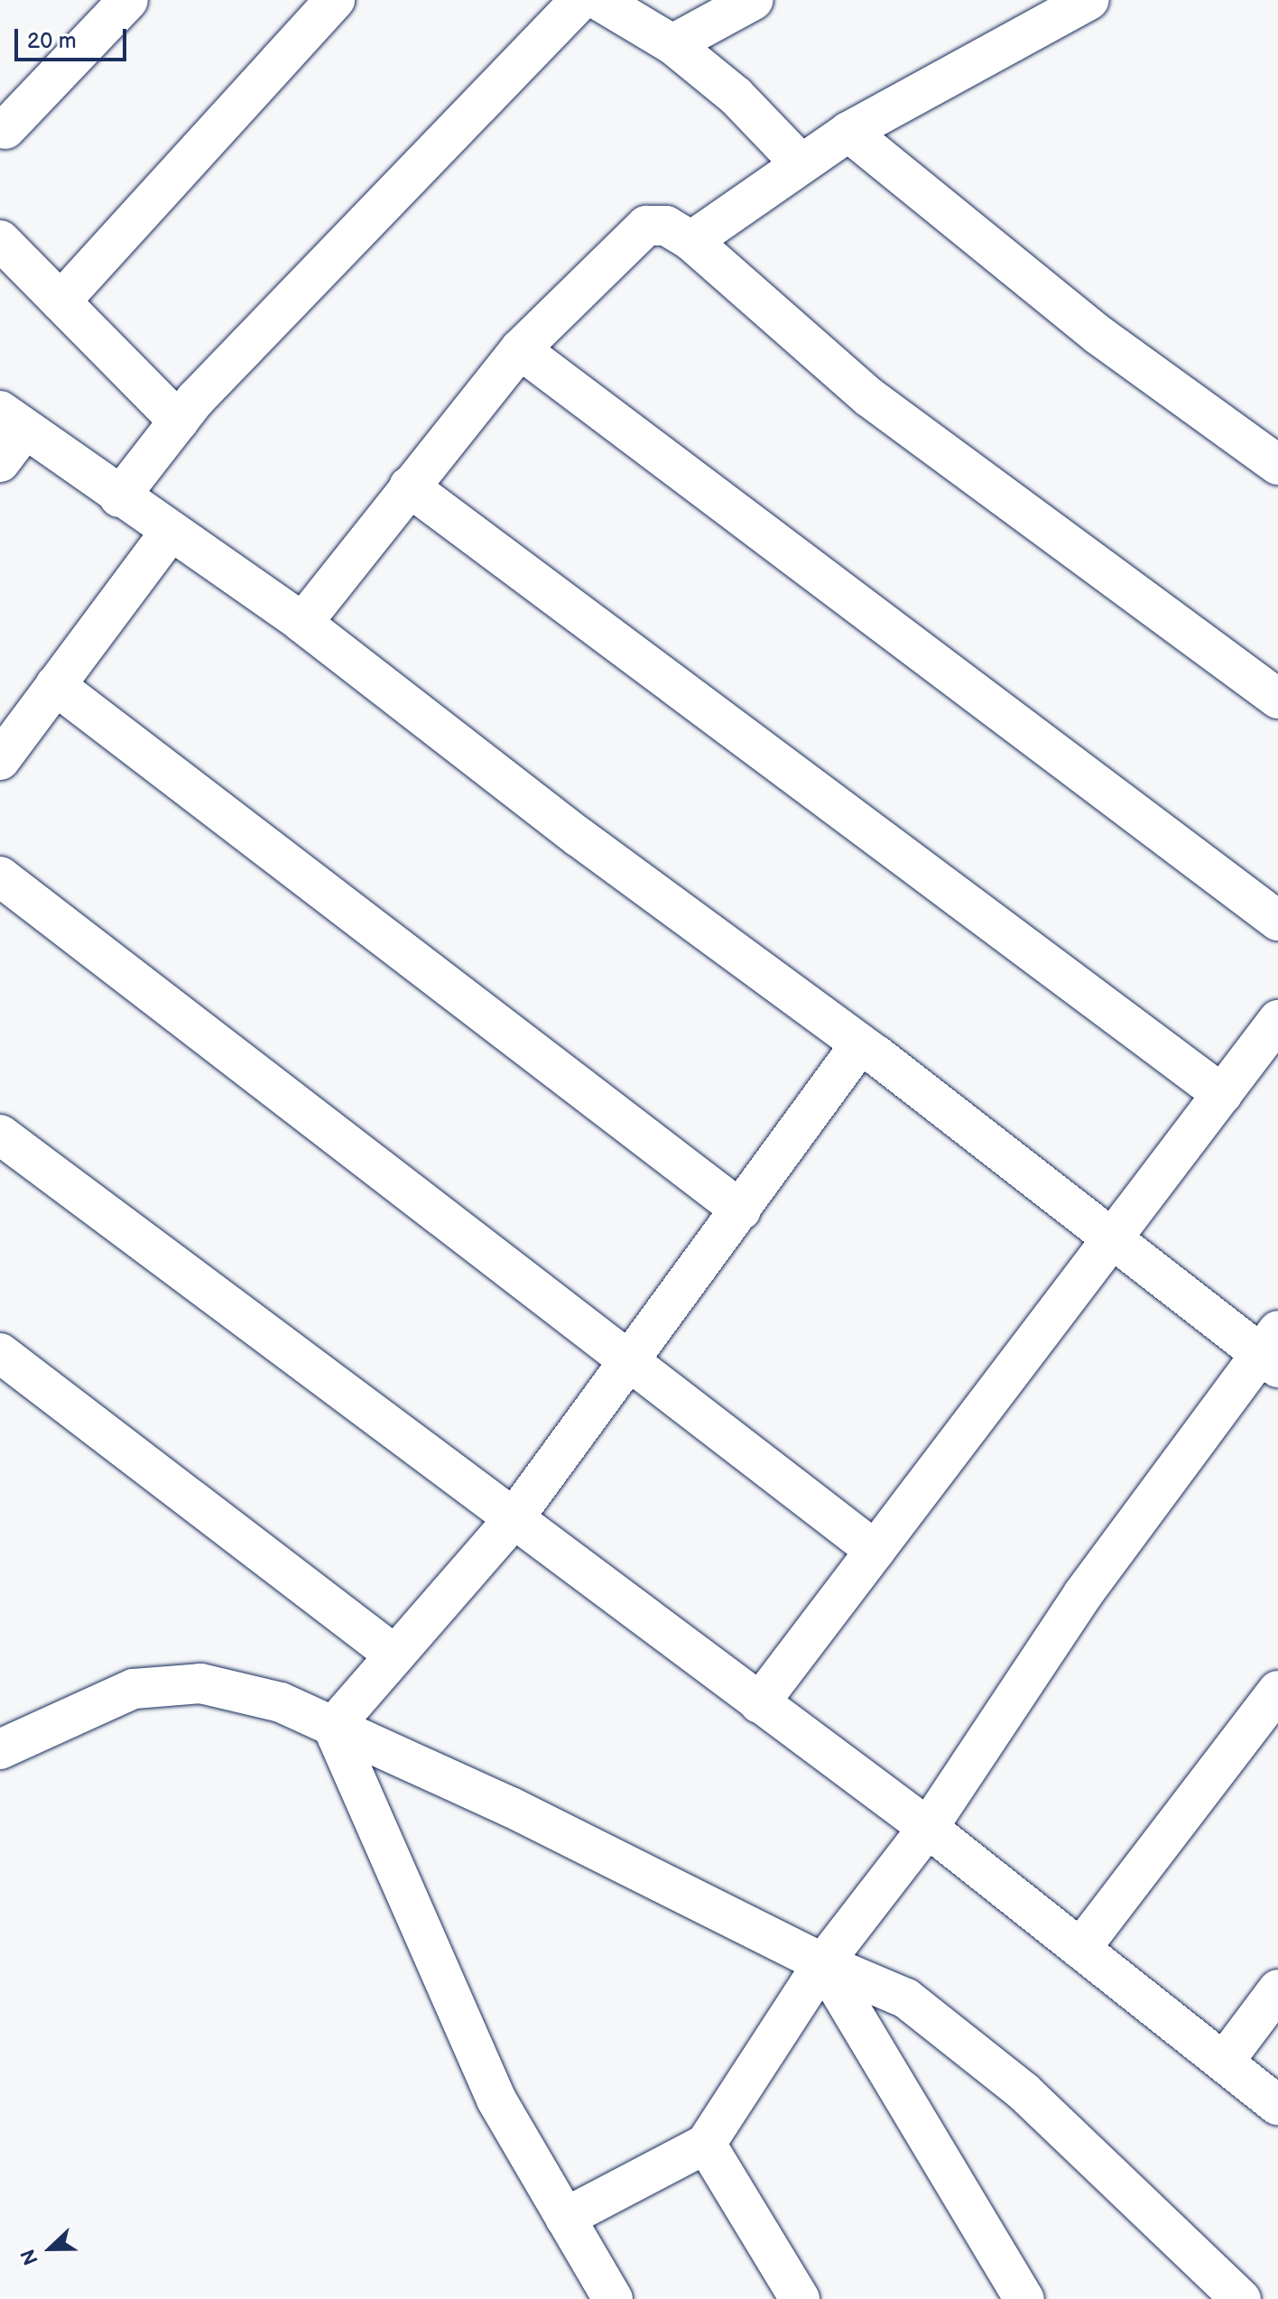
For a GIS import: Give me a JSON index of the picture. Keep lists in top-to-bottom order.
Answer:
{
  "scale_bar": "20 m",
  "north": "left"
}
